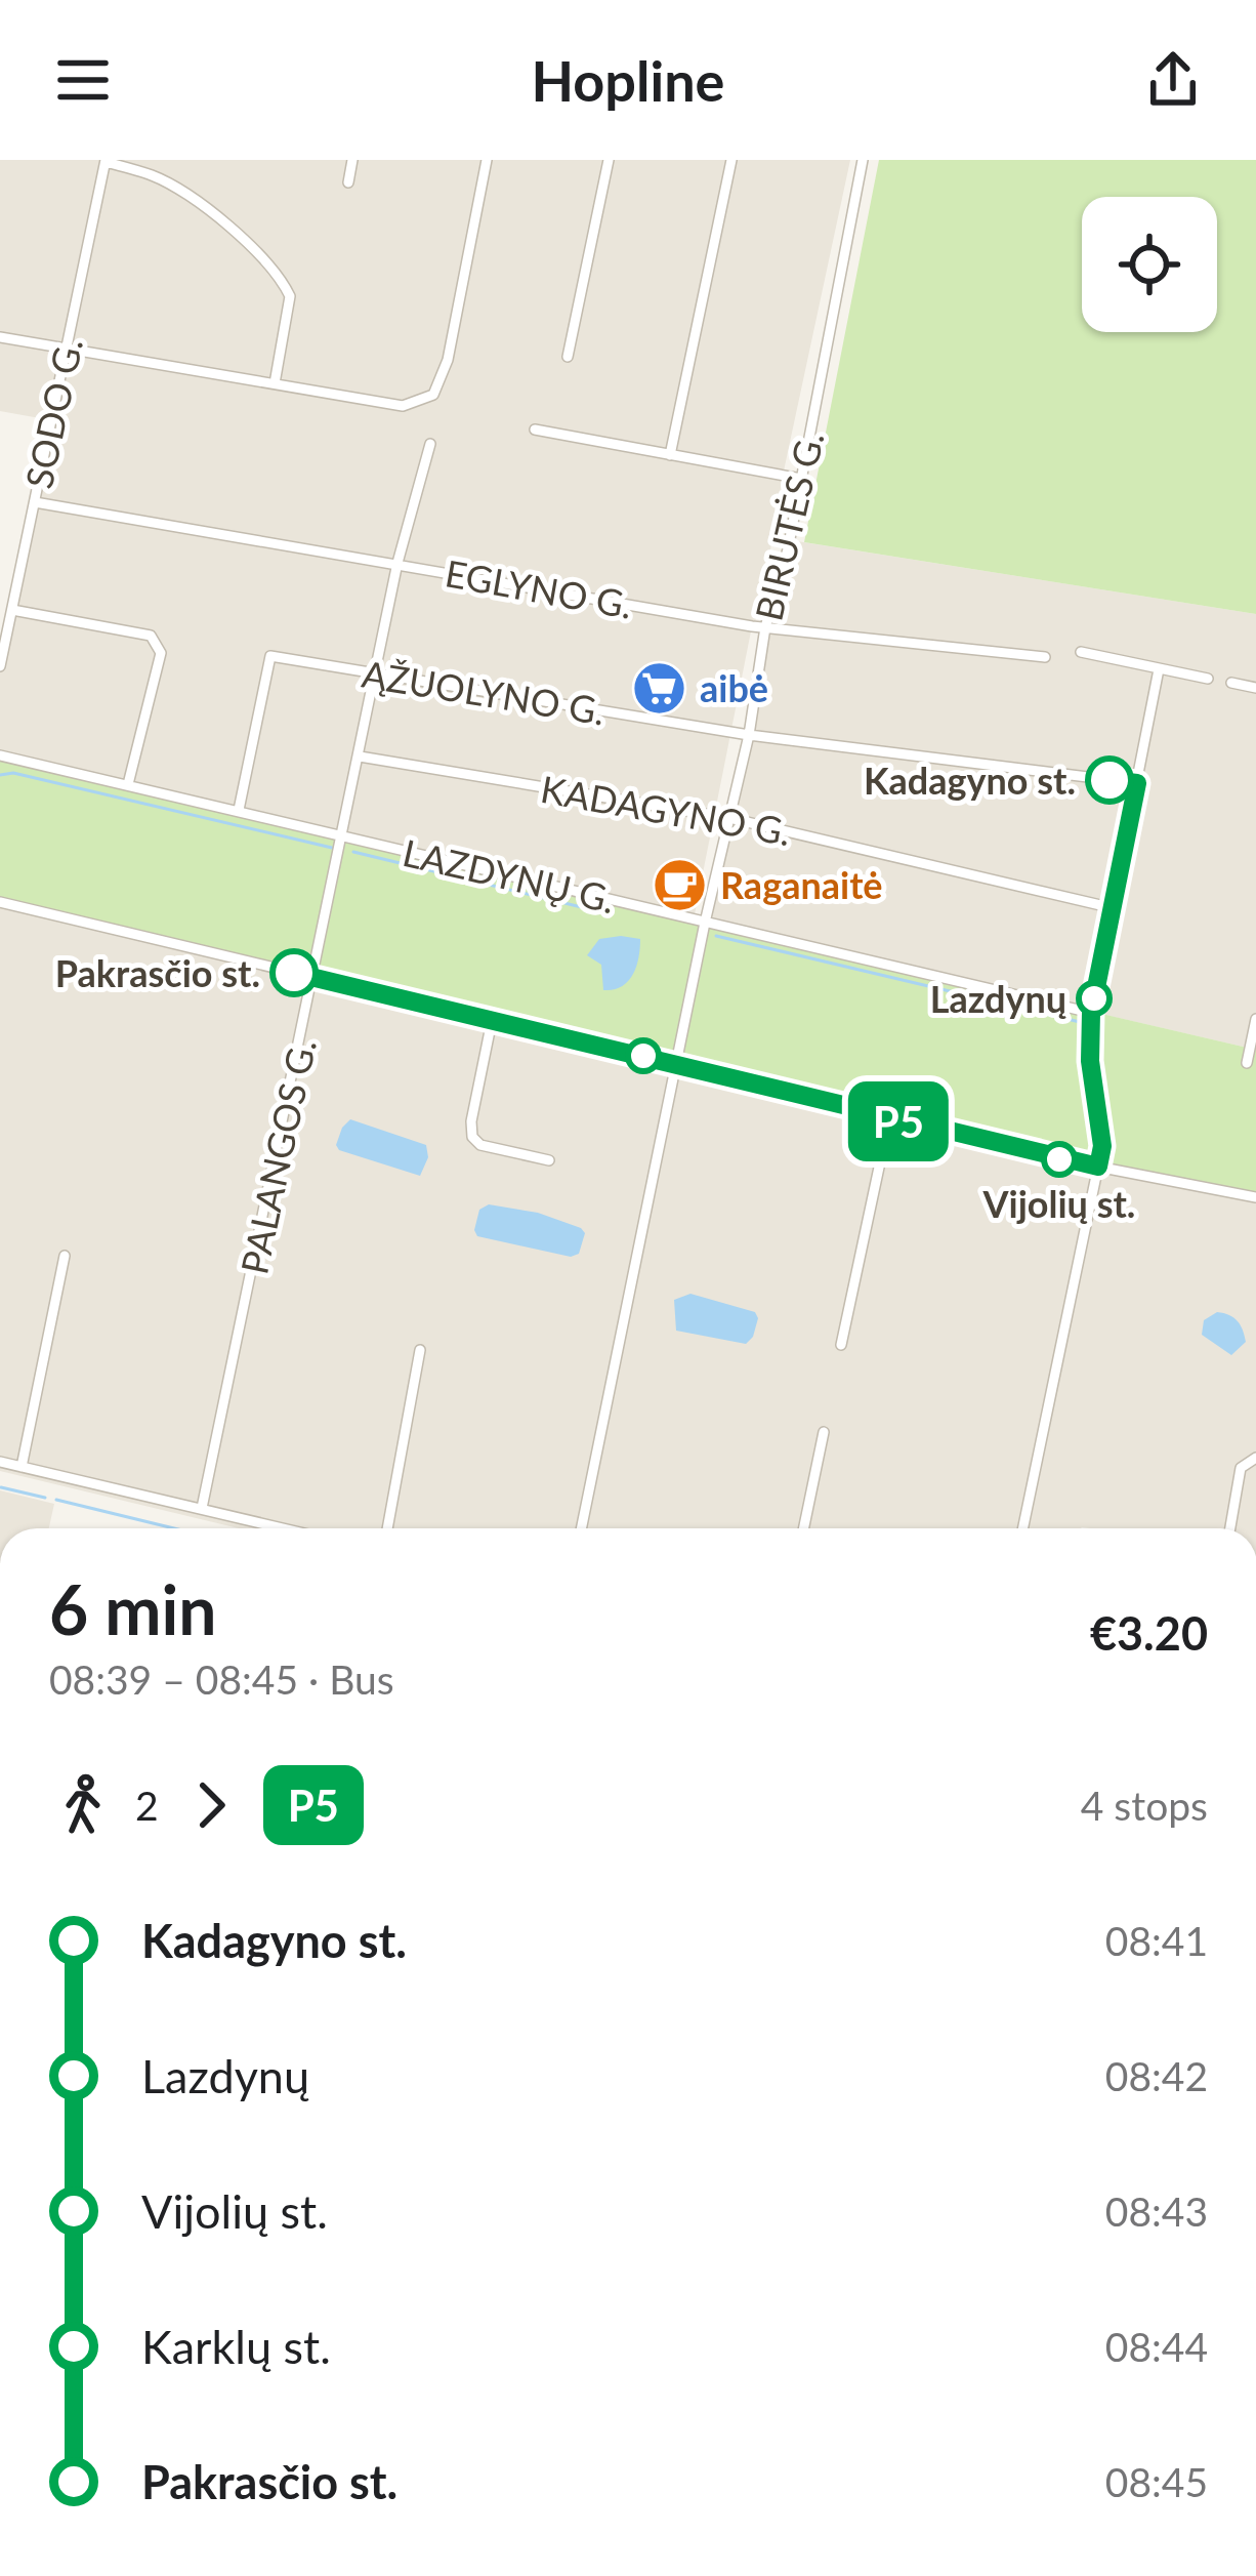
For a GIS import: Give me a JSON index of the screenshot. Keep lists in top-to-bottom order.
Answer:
{
  "streets": {
    "street": [
      "SODO G.",
      "BIRUTĖS G.",
      "EGLYNO G.",
      "ĄŽUOLYNO G.",
      "KADAGYNO G.",
      "LAZDYNŲ G.",
      "PALANGOS G."
    ]
  },
  "crossings": [
    ["SODO G.", "EGLYNO G."],
    ["BIRUTĖS G.", "EGLYNO G."],
    ["BIRUTĖS G.", "ĄŽUOLYNO G."],
    ["BIRUTĖS G.", "KADAGYNO G."],
    ["BIRUTĖS G.", "LAZDYNŲ G."],
    ["EGLYNO G.", "PALANGOS G."],
    ["ĄŽUOLYNO G.", "LAZDYNŲ G."],
    ["ĄŽUOLYNO G.", "PALANGOS G."],
    ["KADAGYNO G.", "PALANGOS G."],
    ["LAZDYNŲ G.", "PALANGOS G."]
  ],
  "places": {
    "supermarket": ["aibė"],
    "other": [
      "Kadagyno st.",
      "Pakrasčio st.",
      "Lazdynų",
      "Vijolių st."
    ],
    "cafe": ["Raganaitė"]
  },
  "lines": ["bus line P5"],
  "page": {
    "header": "Hopline",
    "on_map": "P5",
    "heading": ["6 min", "08:39 – 08:45 · Bus", "€3.20"],
    "legs": ["2", "P5", "4 stops"],
    "list": [
      {
        "name": "Kadagyno st.",
        "value": "08:41"
      },
      {
        "name": "Lazdynų",
        "value": "08:42"
      },
      {
        "name": "Vijolių st.",
        "value": "08:43"
      },
      {
        "name": "Karklų st.",
        "value": "08:44"
      },
      {
        "name": "Pakrasčio st.",
        "value": "08:45"
      }
    ]
  }
}
